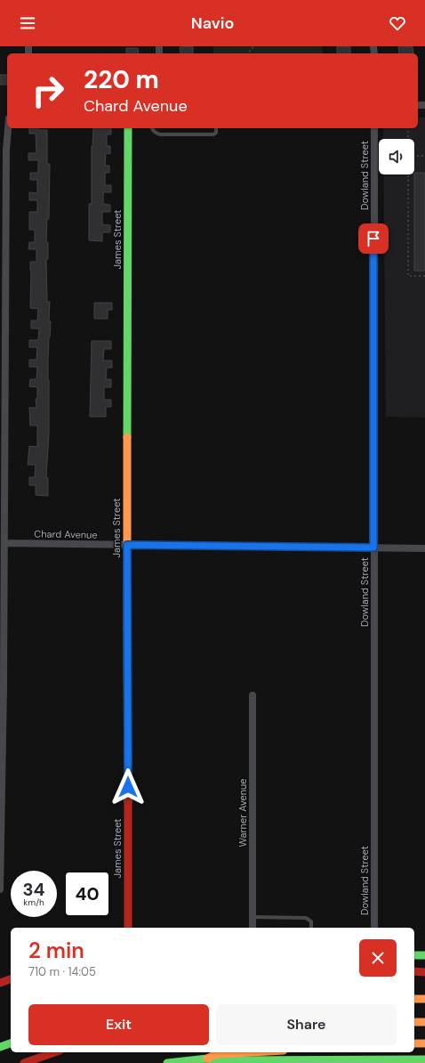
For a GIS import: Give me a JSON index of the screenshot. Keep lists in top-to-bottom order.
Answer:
{
  "streets": {
    "main road": ["James Street"],
    "street": ["Dowland Street", "Chard Avenue", "Warner Avenue"]
  },
  "crossings": [
    ["Dowland Street", "Chard Avenue"],
    ["James Street", "Chard Avenue"]
  ],
  "page": {
    "header": "Navio",
    "turn": ["220 m", "Chard Avenue"],
    "speed": "34 km/h",
    "limit": "40",
    "heading": ["2 min", "710 m · 14:05"],
    "buttons": ["Exit", "Share"]
  }
}
